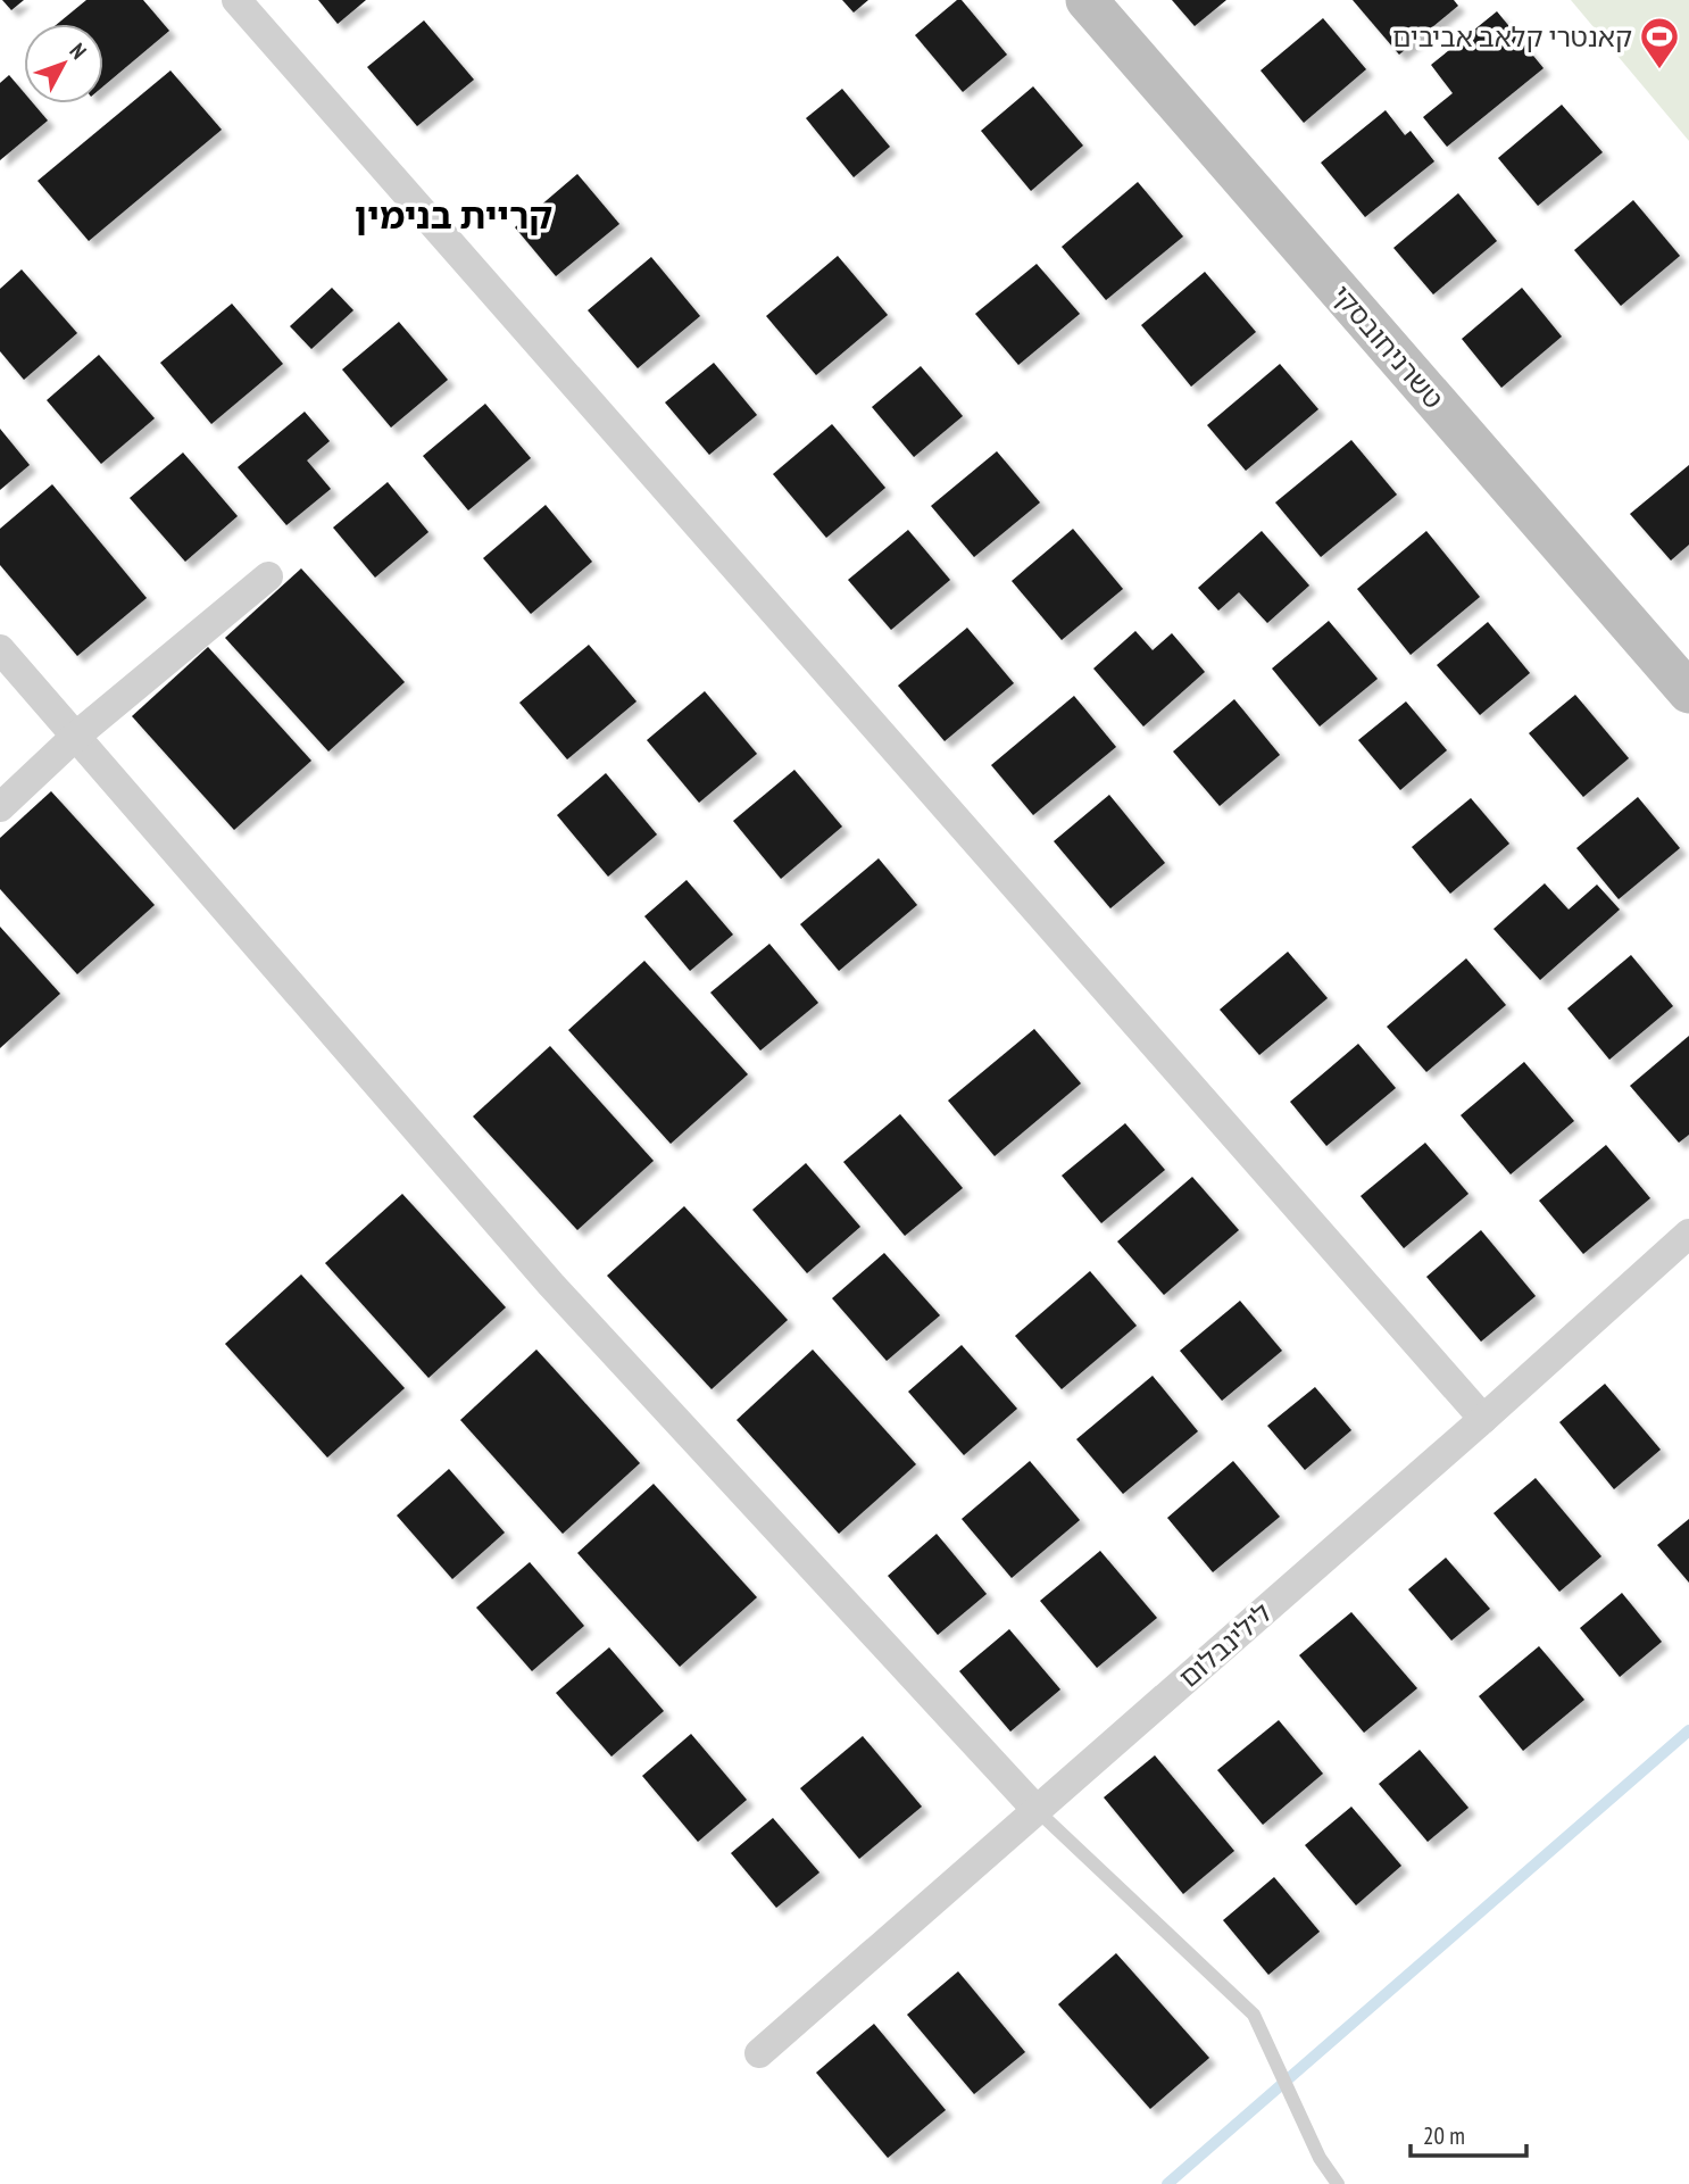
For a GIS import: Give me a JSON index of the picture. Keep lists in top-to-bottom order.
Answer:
{
  "streets": {
    "street": ["טשרניחובסקי", "לילינבלום"]
  },
  "districts": ["קריית בנימין"],
  "places": {
    "sports": ["קאנטרי קלאב אביבים"]
  },
  "scale_bar": "20 m",
  "north": "top right"
}
